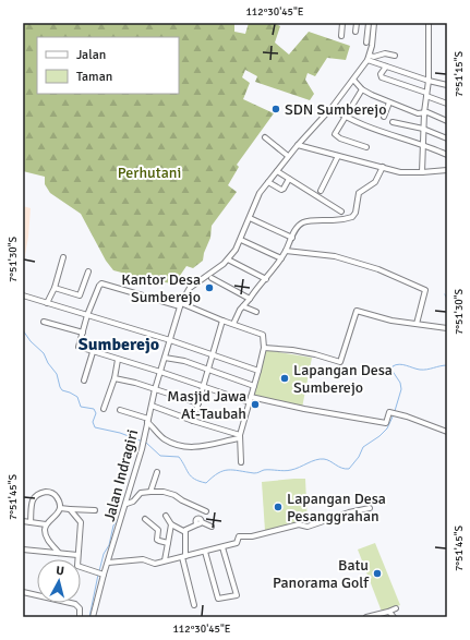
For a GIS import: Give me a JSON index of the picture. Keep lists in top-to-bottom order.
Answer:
{
  "streets": {
    "street": ["Jalan Indragiri"]
  },
  "districts": ["Sumberejo"],
  "parks": ["Perhutani"],
  "places": [
    "SDN Sumberejo",
    "Kantor Desa Sumberejo",
    "Lapangan Desa Sumberejo",
    "Masjid Jawa At-Taubah",
    "Lapangan Desa Pesanggrahan",
    "Batu Panorama Golf"
  ],
  "legend": ["Jalan", "Taman"],
  "north": "top",
  "coordinates": [
    "112°30'45\"E",
    "7°51'15\"S",
    "7°51'30\"S",
    "7°51'45\"S"
  ]
}
